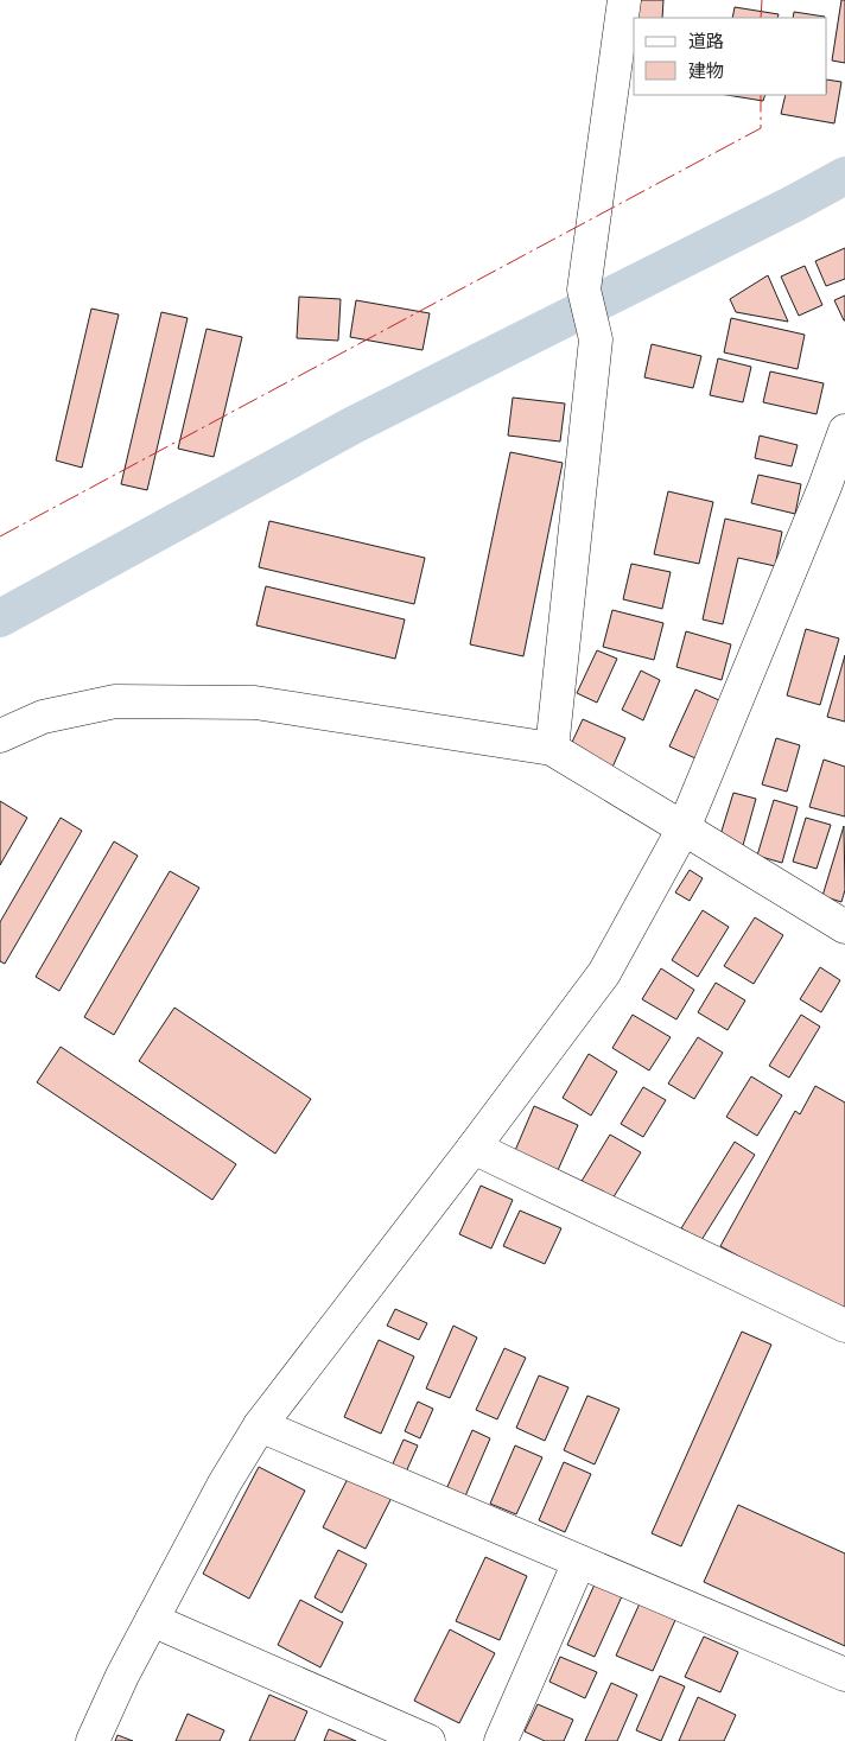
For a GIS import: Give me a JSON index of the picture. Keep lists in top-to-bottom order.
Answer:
{
  "legend": ["道路", "建物"]
}
